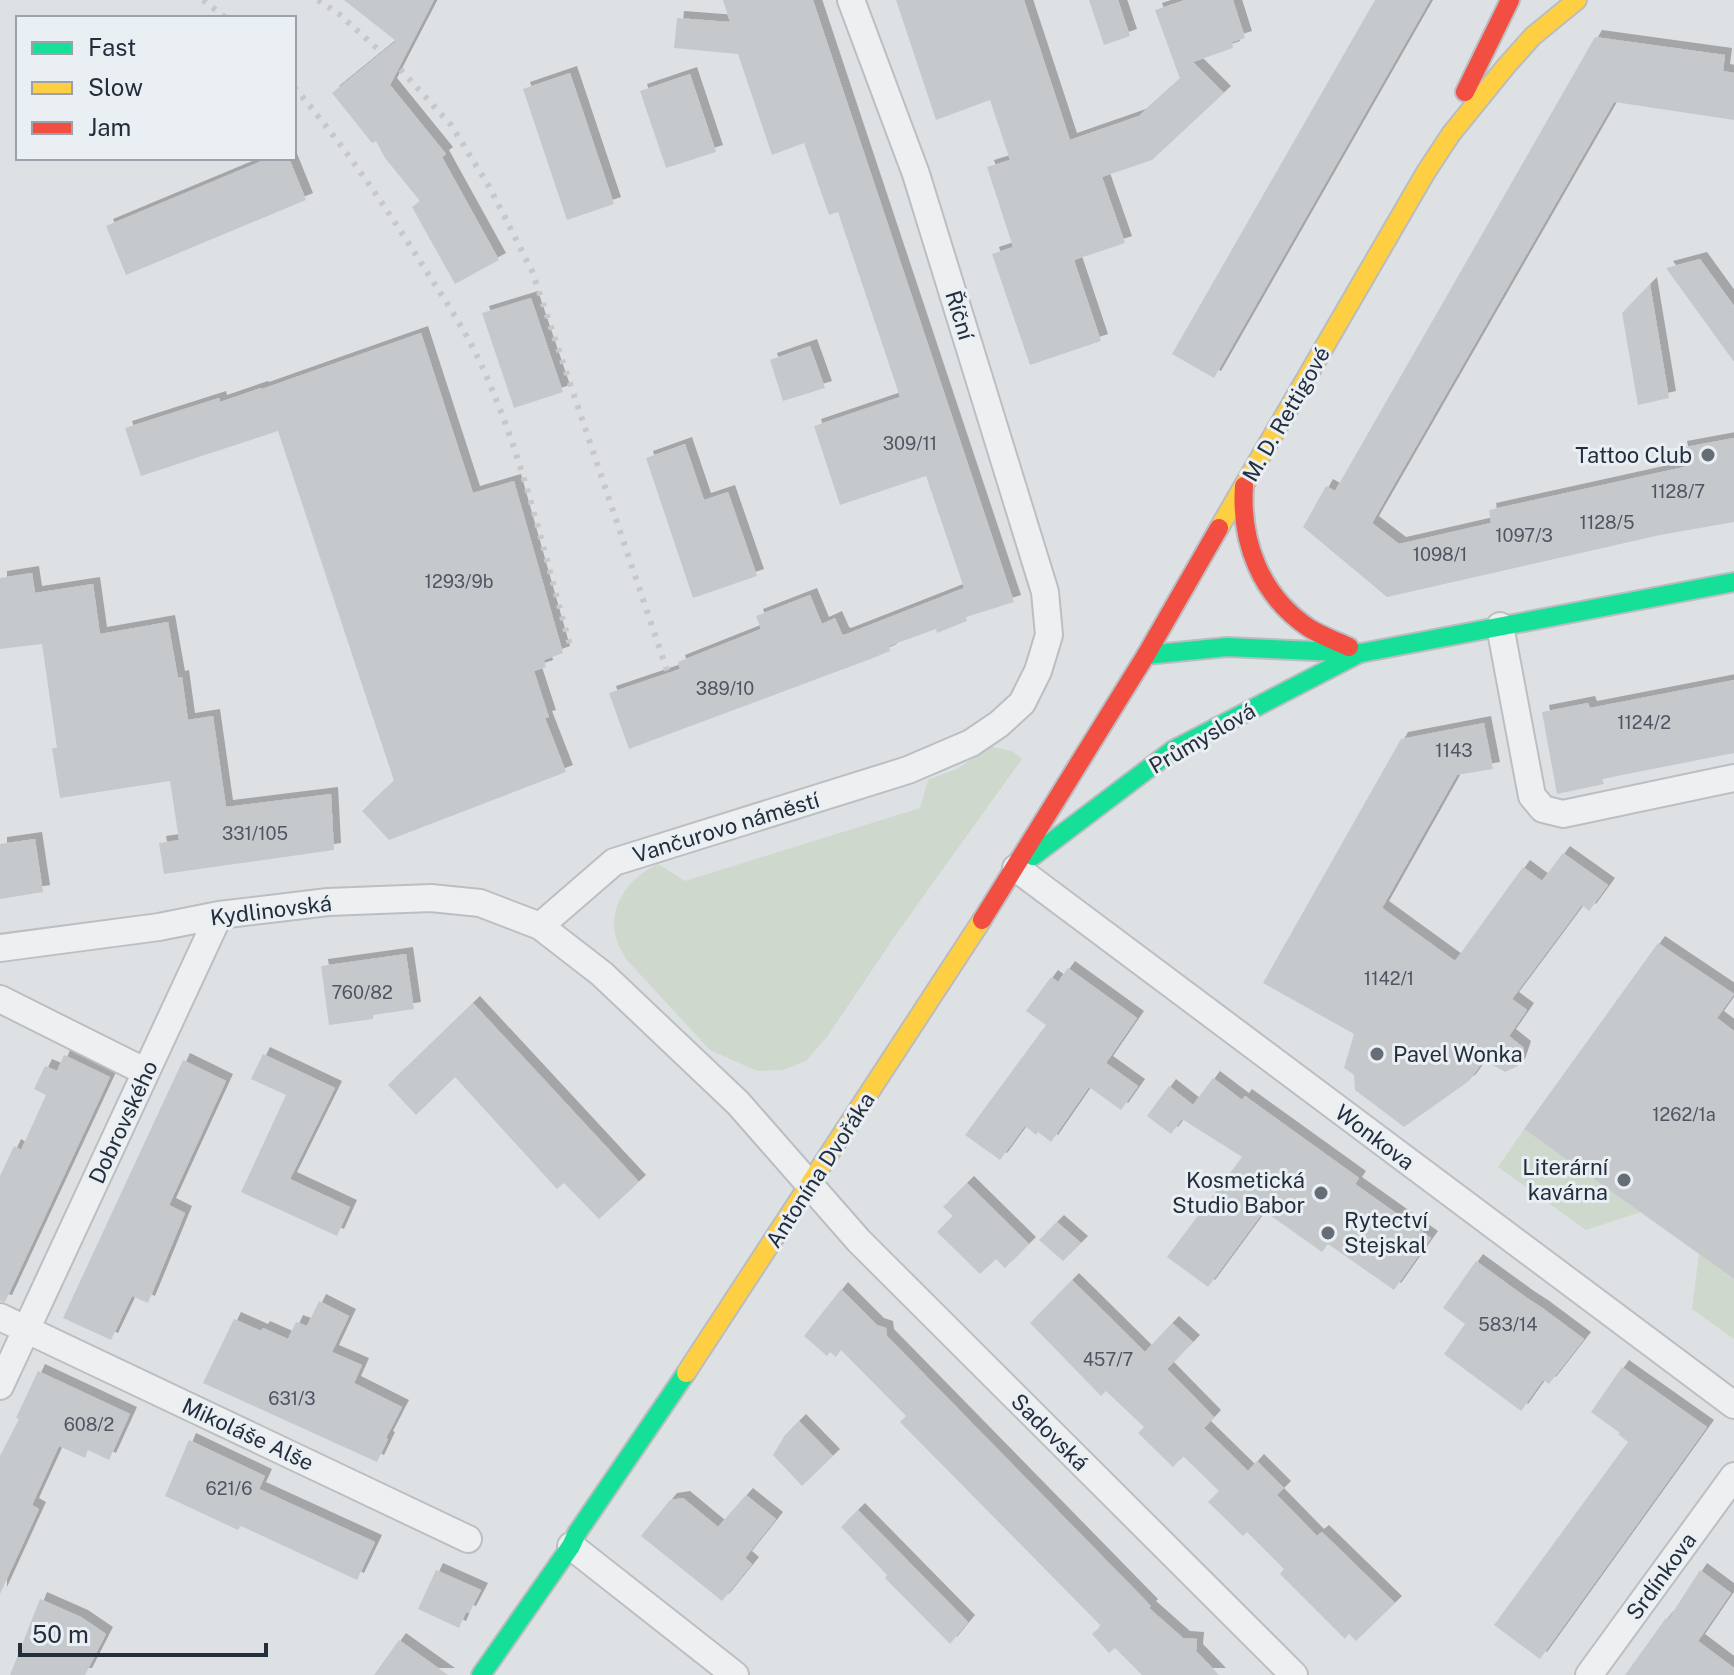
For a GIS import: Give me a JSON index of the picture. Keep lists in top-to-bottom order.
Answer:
{
  "streets": {
    "main road": ["M. D. Rettigové", "Průmyslová", "Antonína Dvořáka"],
    "street": [
      "Říční",
      "Vančurovo náměstí",
      "Kydlinovská",
      "Dobrovského",
      "Wonkova",
      "Sadovská",
      "Mikoláše Alše",
      "Srdínkova"
    ]
  },
  "crossings": [
    ["Říční", "Vančurovo náměstí"],
    ["M. D. Rettigové", "Průmyslová"],
    ["M. D. Rettigové", "Antonína Dvořáka"],
    ["Průmyslová", "Wonkova"],
    ["Průmyslová", "Antonína Dvořáka"],
    ["Vančurovo náměstí", "Kydlinovská"],
    ["Kydlinovská", "Dobrovského"],
    ["Dobrovského", "Mikoláše Alše"],
    ["Wonkova", "Antonína Dvořáka"],
    ["Antonína Dvořáka", "Sadovská"]
  ],
  "places": [
    "Tattoo Club",
    "Pavel Wonka",
    "Literární kavárna",
    "Kosmetická Studio Babor",
    "Rytectví Stejskal"
  ],
  "house_numbers": [
    "309/11",
    "1128/7",
    "1128/5",
    "1097/3",
    "1098/1",
    "1293/9b",
    "389/10",
    "1124/2",
    "1143",
    "331/105",
    "1142/1",
    "760/82",
    "1262/1a",
    "583/14",
    "457/7",
    "631/3",
    "608/2",
    "621/6"
  ],
  "legend": ["Fast", "Slow", "Jam"],
  "scale_bar": "50 m"
}
